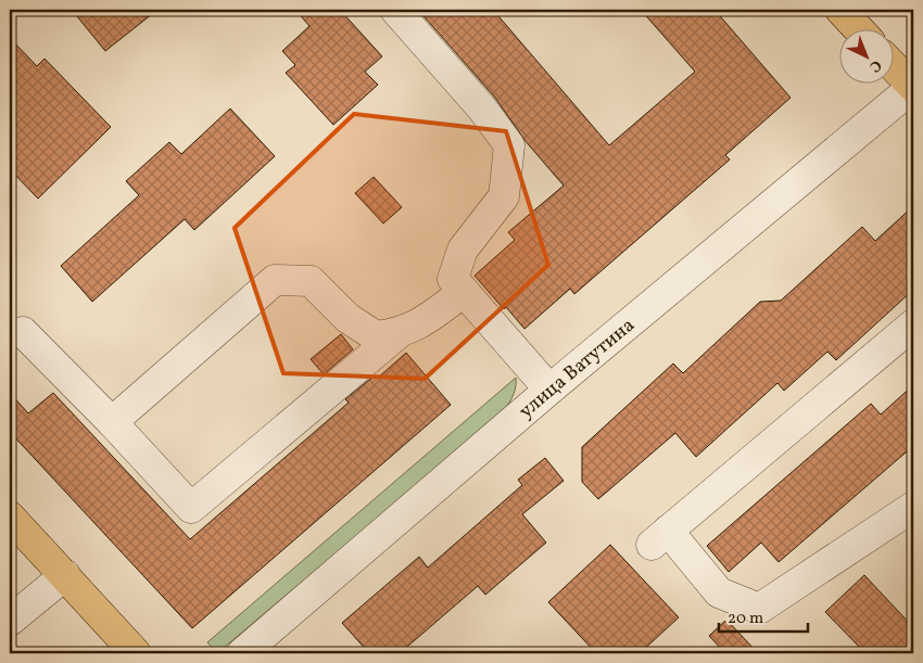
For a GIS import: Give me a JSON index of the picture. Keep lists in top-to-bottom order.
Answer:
{
  "streets": {
    "street": ["улица Ватутина"]
  },
  "scale_bar": "20 m",
  "north": "bottom right"
}
